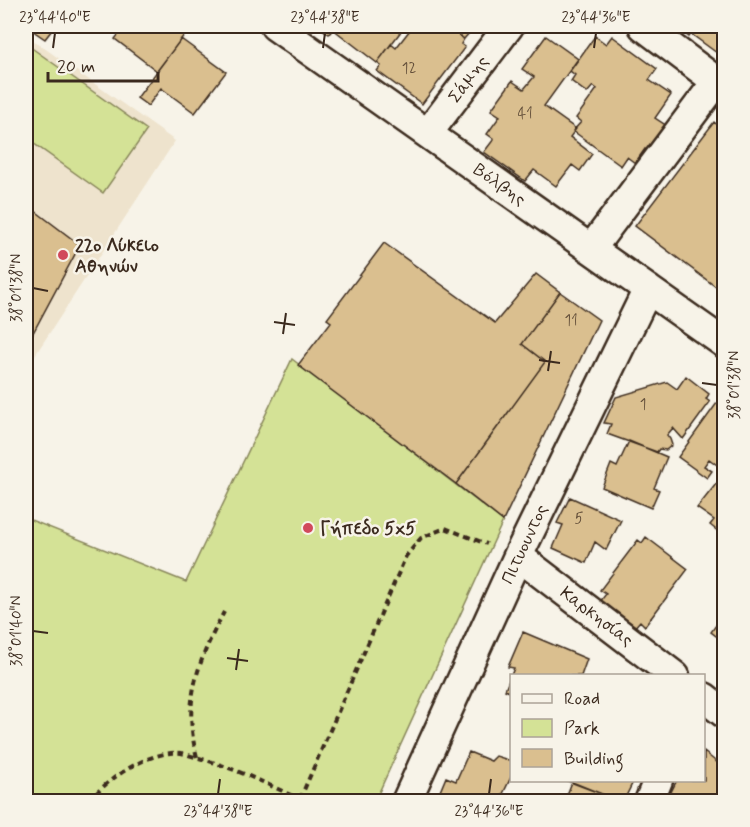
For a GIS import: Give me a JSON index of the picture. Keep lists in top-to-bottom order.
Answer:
{
  "streets": {
    "street": [
      "Σάμης",
      "Βόλβης",
      "Πιτυουντος",
      "Καρκησίας"
    ]
  },
  "crossings": [
    ["Σάμης", "Βόλβης"],
    ["Βόλβης", "Πιτυουντος"],
    ["Πιτυουντος", "Καρκησίας"]
  ],
  "places": ["22ο Λύκειο Αθηνών", "Γήπεδο 5x5"],
  "house_numbers": [
    "12",
    "41",
    "11",
    "1",
    "5"
  ],
  "legend": ["Road", "Park", "Building"],
  "scale_bar": "20 m",
  "coordinates": [
    "23°44'40\"E",
    "23°44'38\"E",
    "23°44'36\"E",
    "38°01'38\"N",
    "38°01'40\"N"
  ]
}
